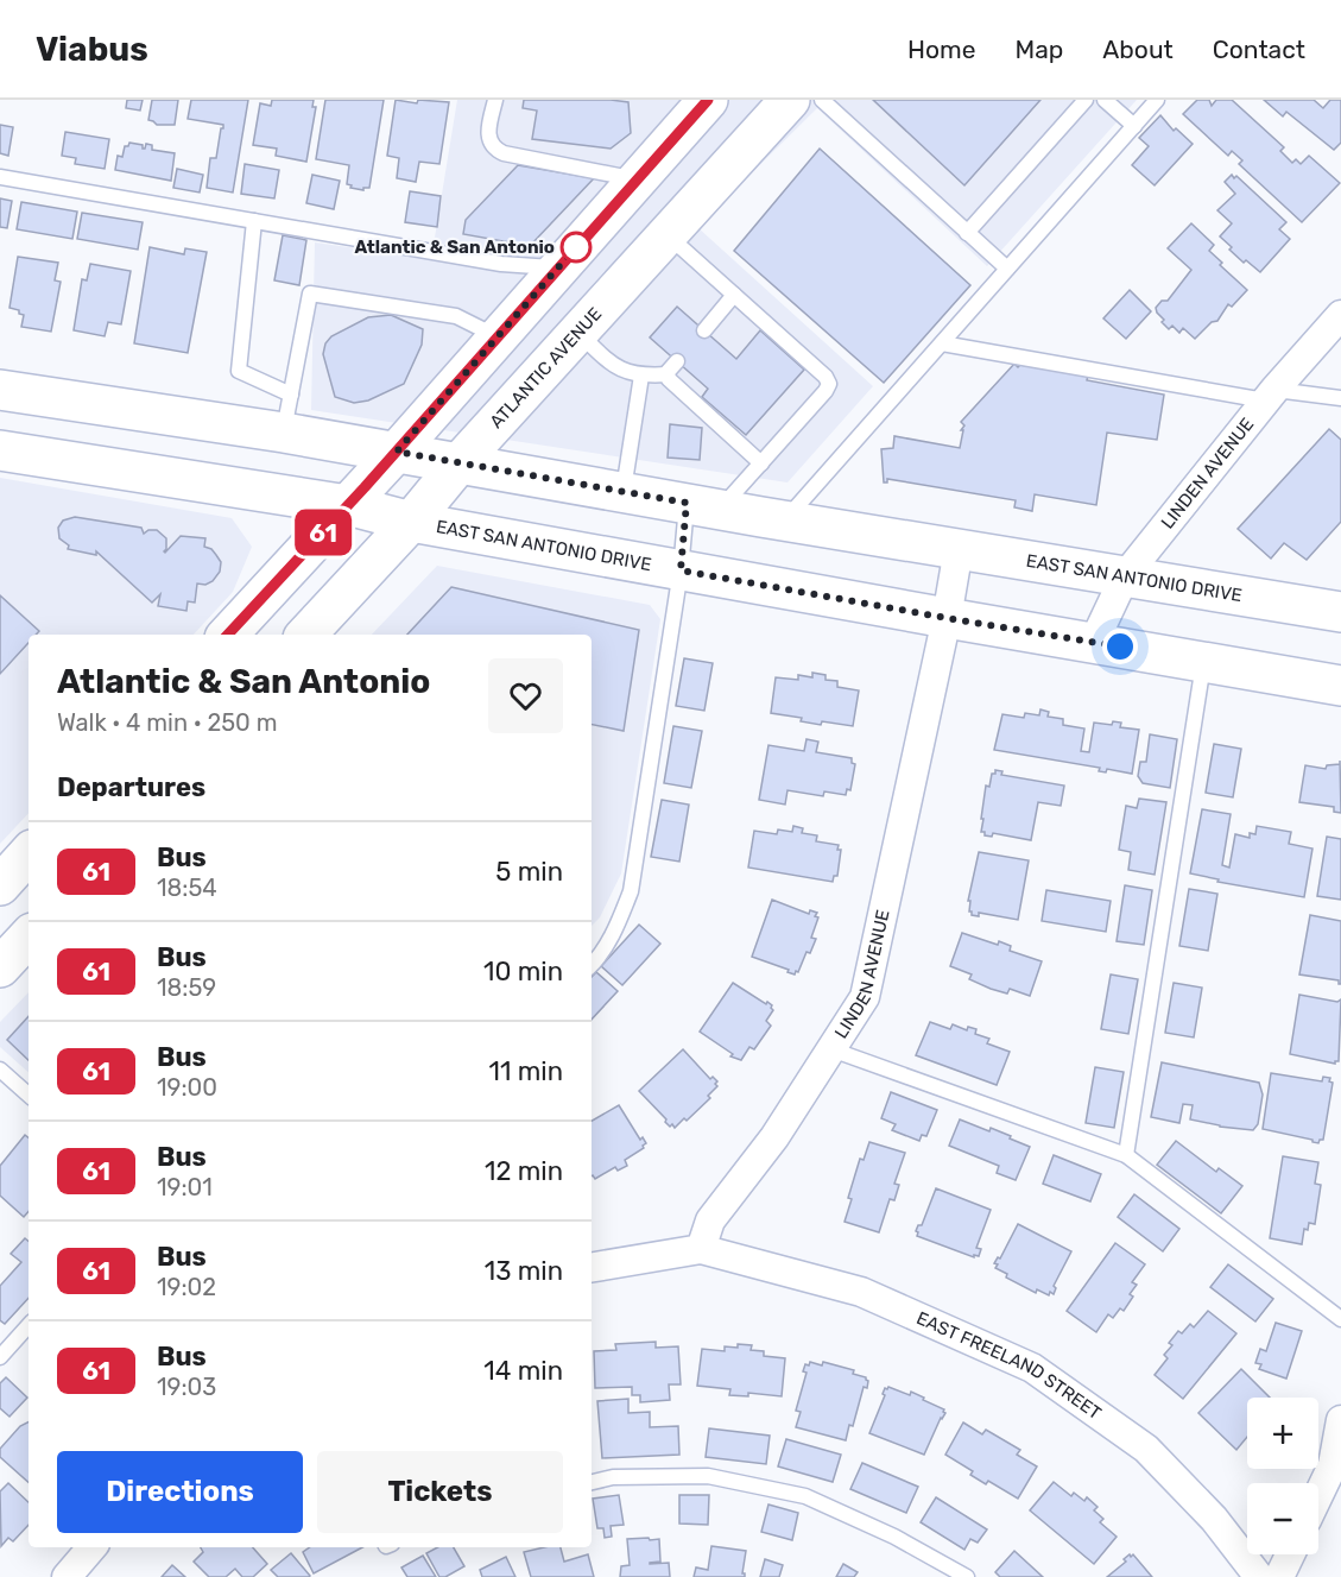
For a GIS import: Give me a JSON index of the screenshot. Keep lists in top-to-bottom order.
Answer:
{
  "streets": {
    "main road": ["ATLANTIC AVENUE", "EAST SAN ANTONIO DRIVE"],
    "street": ["LINDEN AVENUE", "EAST FREELAND STREET"]
  },
  "crossings": [
    ["ATLANTIC AVENUE", "EAST SAN ANTONIO DRIVE"],
    ["LINDEN AVENUE", "EAST SAN ANTONIO DRIVE"],
    ["LINDEN AVENUE", "EAST FREELAND STREET"]
  ],
  "places": ["Atlantic & San Antonio"],
  "lines": ["bus line 61"],
  "page": {
    "header": "Viabus",
    "nav": [
      "Home",
      "Map",
      "About",
      "Contact"
    ],
    "on_map": "61",
    "heading": [
      ["Atlantic & San Antonio", "Walk · 4 min · 250 m"],
      "Departures"
    ],
    "list": [
      {
        "mark": "61",
        "name": "Bus",
        "note": "18:54",
        "value": "5 min"
      },
      {
        "mark": "61",
        "name": "Bus",
        "note": "18:59",
        "value": "10 min"
      },
      {
        "mark": "61",
        "name": "Bus",
        "note": "19:00",
        "value": "11 min"
      },
      {
        "mark": "61",
        "name": "Bus",
        "note": "19:01",
        "value": "12 min"
      },
      {
        "mark": "61",
        "name": "Bus",
        "note": "19:02",
        "value": "13 min"
      },
      {
        "mark": "61",
        "name": "Bus",
        "note": "19:03",
        "value": "14 min"
      }
    ],
    "map_buttons": ["+", "−"],
    "buttons": ["Directions", "Tickets"]
  }
}
